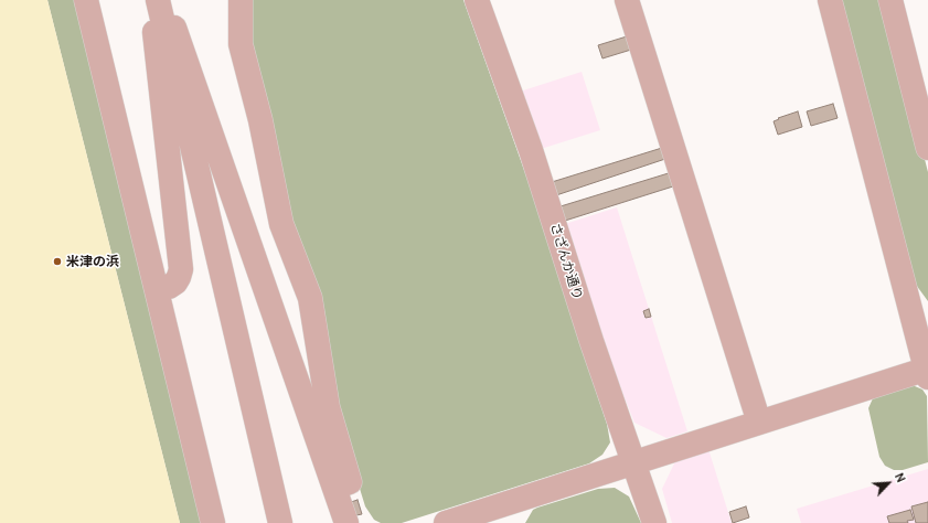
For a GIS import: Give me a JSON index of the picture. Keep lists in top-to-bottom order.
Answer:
{
  "streets": {
    "street": ["さざんか通り"]
  },
  "places": ["米津の浜"],
  "north": "top right"
}
